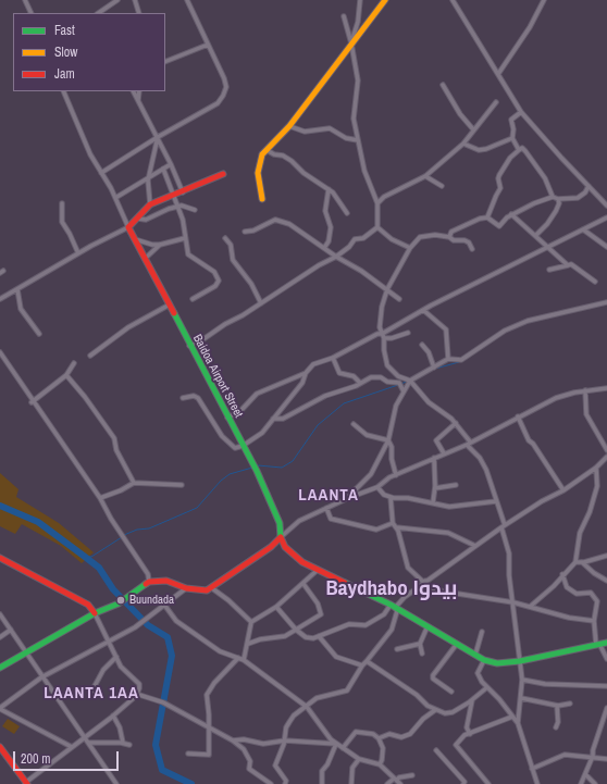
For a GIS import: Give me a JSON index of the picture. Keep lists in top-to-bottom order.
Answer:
{
  "streets": {
    "main road": ["Baidoa Airport Street"]
  },
  "districts": ["LAANTA", "Baydhabo بيدوا", "LAANTA 1AA"],
  "places": ["Buundada"],
  "legend": ["Fast", "Slow", "Jam"],
  "scale_bar": "200 m"
}
